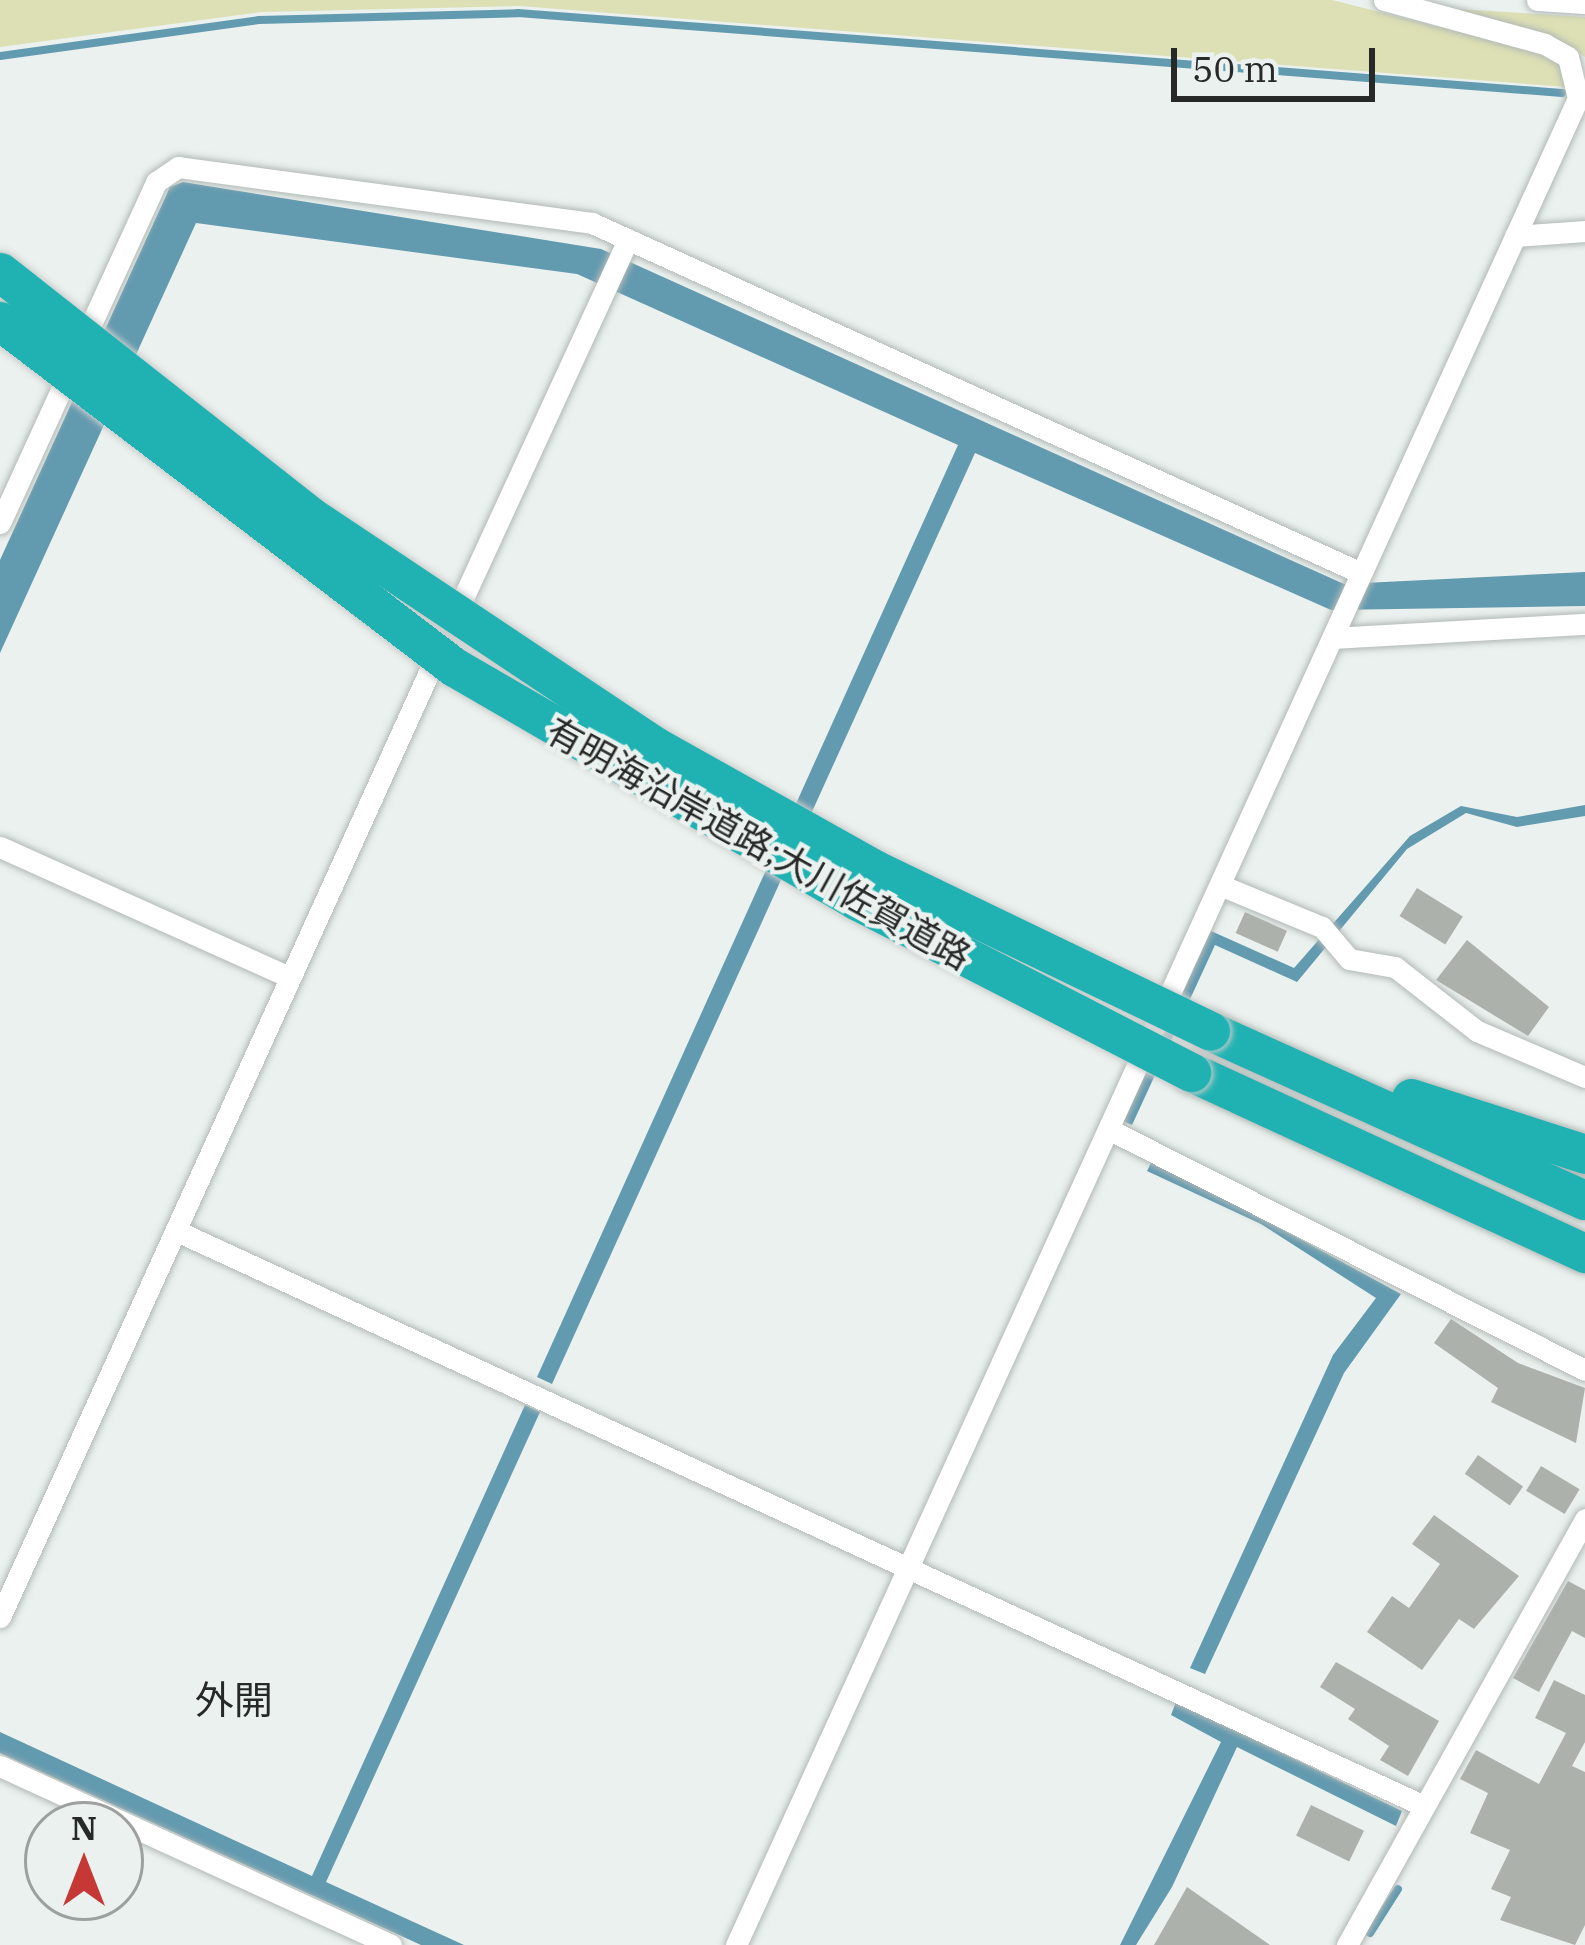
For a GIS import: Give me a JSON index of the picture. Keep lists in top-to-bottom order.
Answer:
{
  "streets": {
    "highway": ["有明海沿岸道路;大川佐賀道路"]
  },
  "districts": ["外開"],
  "scale_bar": "50 m",
  "north": "top"
}
